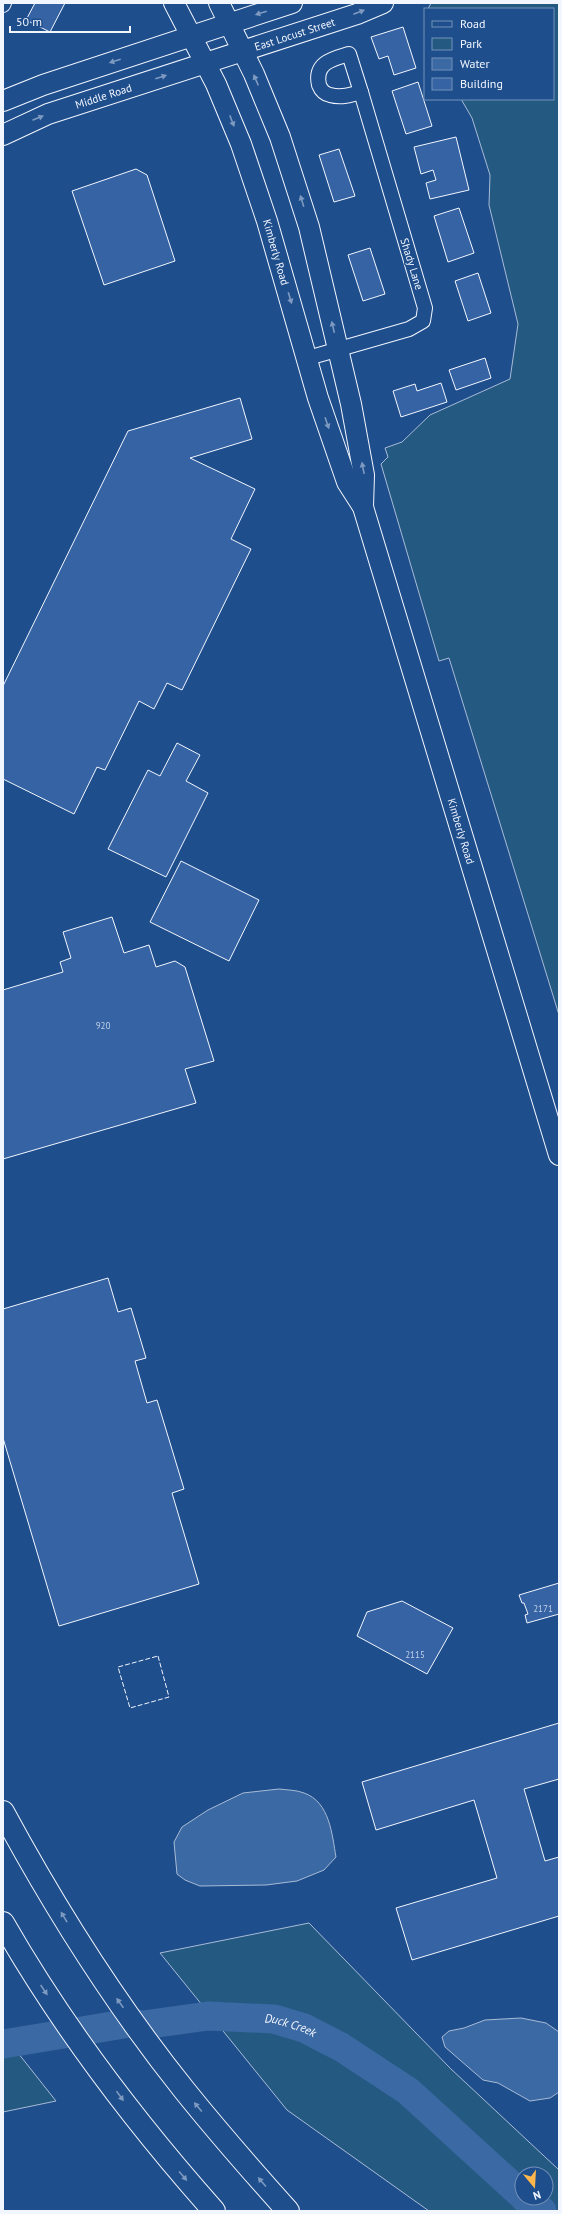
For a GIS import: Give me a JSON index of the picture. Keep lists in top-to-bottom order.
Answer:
{
  "streets": {
    "main road": ["East Locust Street", "Middle Road", "Kimberly Road"],
    "street": ["Shady Lane"]
  },
  "crossings": [
    ["East Locust Street", "Middle Road"],
    ["East Locust Street", "Kimberly Road"],
    ["Middle Road", "Kimberly Road"],
    ["Kimberly Road", "Shady Lane"]
  ],
  "water": ["Duck Creek"],
  "house_numbers": ["920", "2171", "2115"],
  "legend": [
    "Road",
    "Park",
    "Water",
    "Building"
  ],
  "scale_bar": "50 m",
  "north": "bottom"
}
